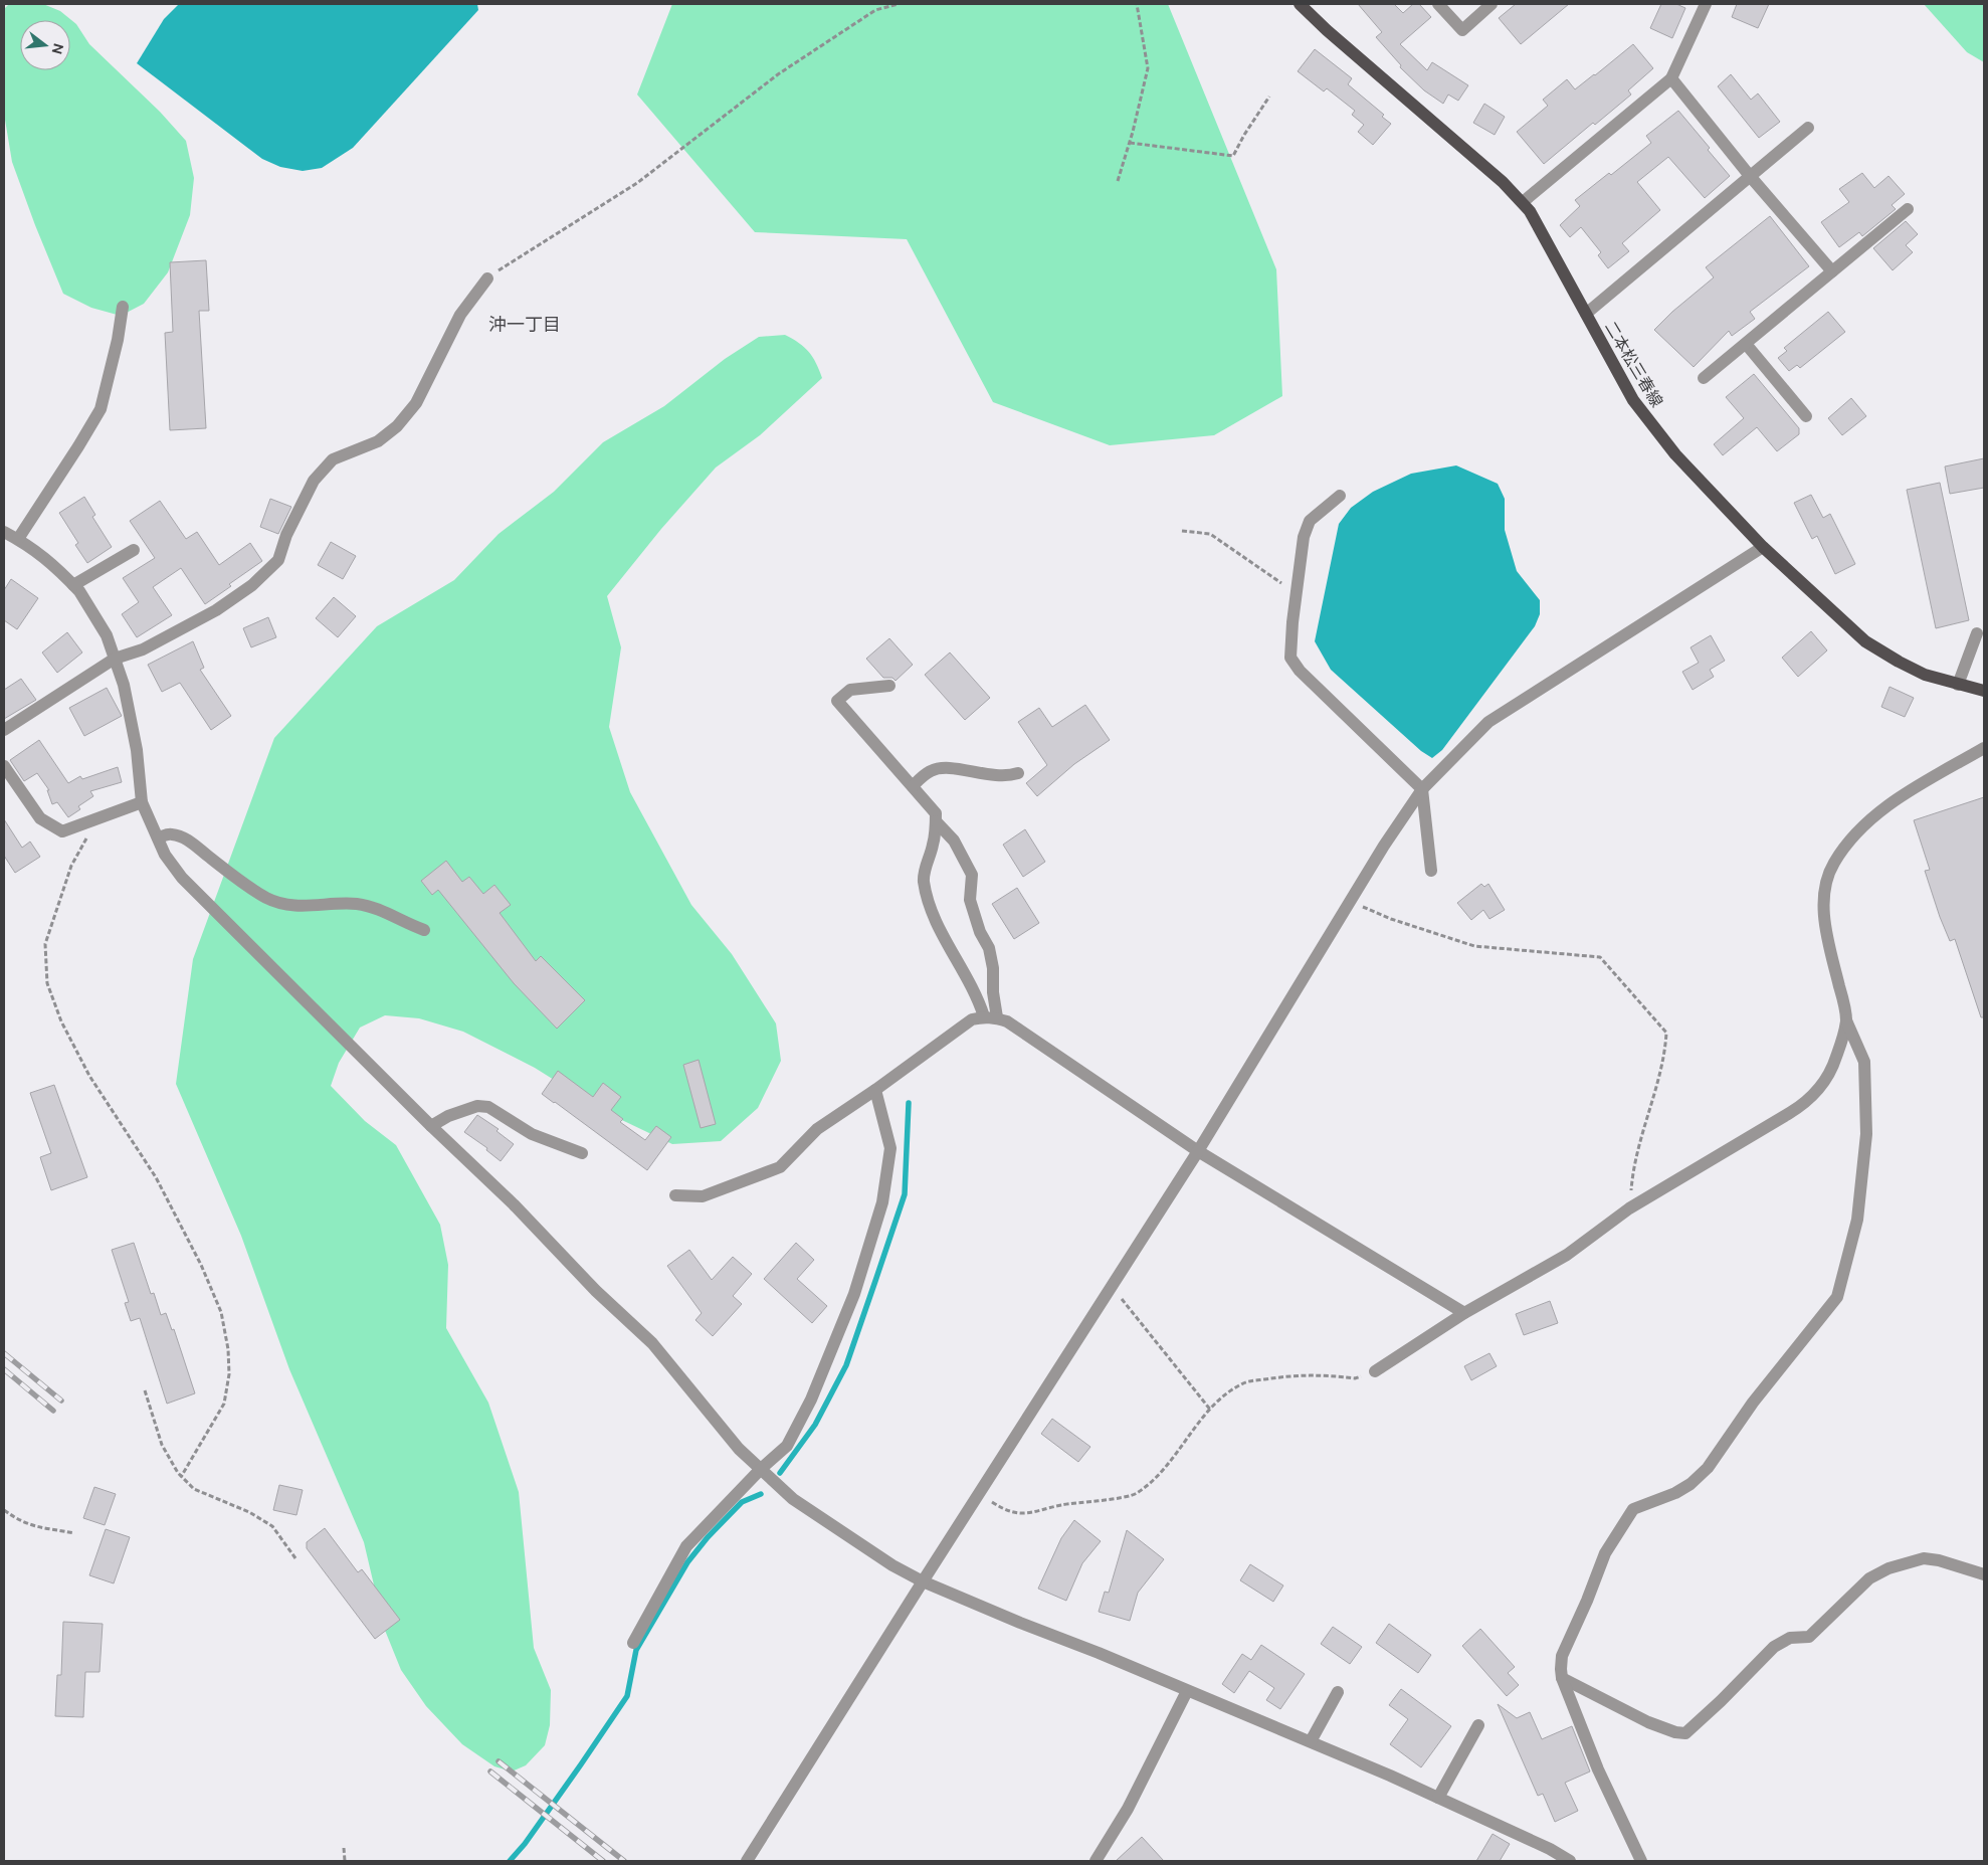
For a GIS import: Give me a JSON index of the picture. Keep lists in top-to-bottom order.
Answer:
{
  "streets": {
    "main road": ["二本松三春線"]
  },
  "districts": ["沖一丁目"],
  "north": "right"
}
